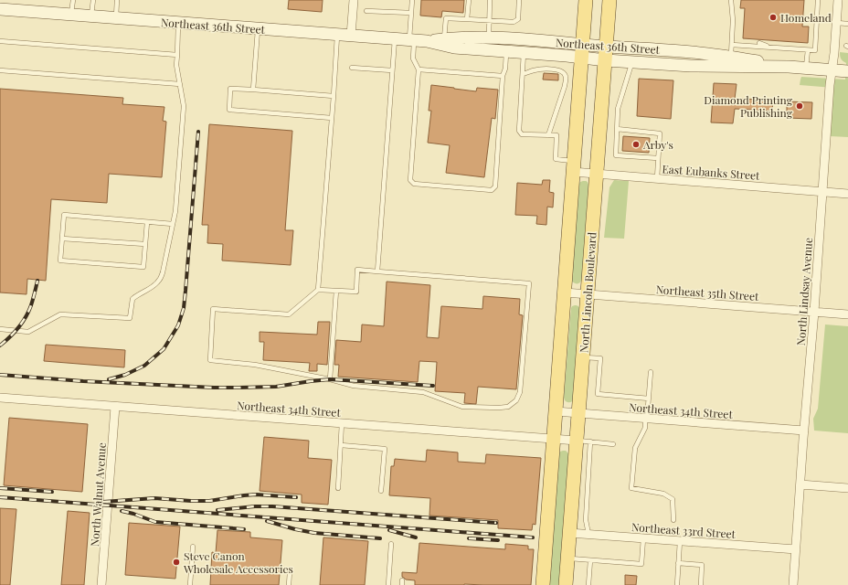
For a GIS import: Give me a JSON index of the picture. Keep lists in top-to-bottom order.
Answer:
{
  "streets": {
    "main road": ["Northeast 36th Street", "North Lincoln Boulevard"],
    "street": [
      "East Eubanks Street",
      "North Lindsay Avenue",
      "Northeast 35th Street",
      "Northeast 34th Street",
      "North Walnut Avenue",
      "Northeast 33rd Street"
    ]
  },
  "crossings": [
    ["Northeast 36th Street", "North Lindsay Avenue"],
    ["Northeast 36th Street", "North Lincoln Boulevard"],
    ["East Eubanks Street", "North Lindsay Avenue"],
    ["East Eubanks Street", "North Lincoln Boulevard"],
    ["North Lindsay Avenue", "Northeast 35th Street"],
    ["North Lindsay Avenue", "Northeast 34th Street"],
    ["North Lindsay Avenue", "Northeast 33rd Street"],
    ["North Lincoln Boulevard", "Northeast 35th Street"],
    ["North Lincoln Boulevard", "Northeast 34th Street"],
    ["North Lincoln Boulevard", "Northeast 33rd Street"],
    ["Northeast 34th Street", "North Walnut Avenue"]
  ],
  "places": [
    "Homeland",
    "Diamond Printing Publishing",
    "Arby's",
    "Steve Canon Wholesale Accessories"
  ]
}
